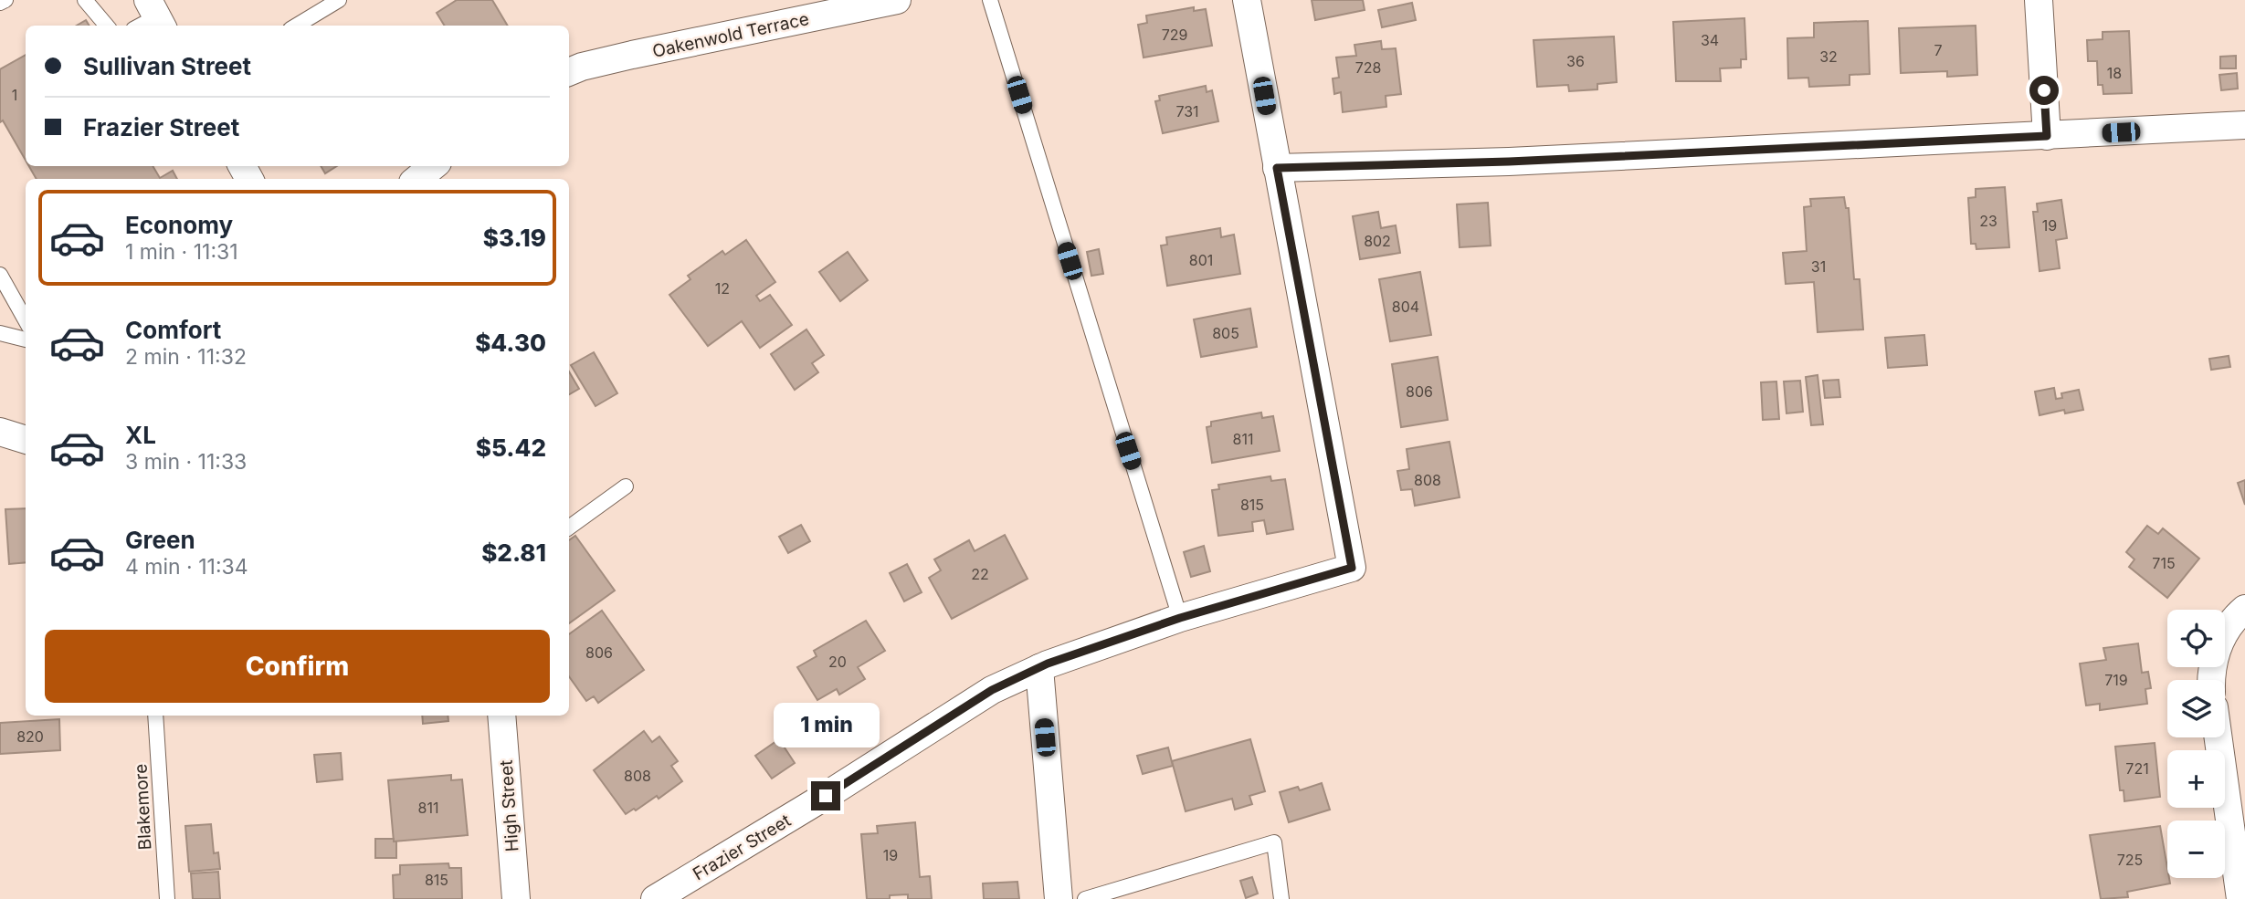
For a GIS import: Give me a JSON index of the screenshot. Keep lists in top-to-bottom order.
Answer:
{
  "streets": {
    "street": ["Oakenwold Terrace", "High Street", "Frazier Street"],
    "lane": ["Blakemore"]
  },
  "house_numbers": [
    "729",
    "34",
    "7",
    "32",
    "36",
    "728",
    "18",
    "1",
    "731",
    "23",
    "19",
    "802",
    "801",
    "31",
    "12",
    "804",
    "805",
    "806",
    "811",
    "808",
    "815",
    "715",
    "22",
    "806",
    "20",
    "719",
    "820",
    "721",
    "808",
    "811",
    "19",
    "725",
    "815"
  ],
  "page": {
    "banner": ["Sullivan Street", "Frazier Street"],
    "list": [
      {
        "name": "Economy",
        "note": "1 min · 11:31",
        "value": "$3.19"
      },
      {
        "name": "Comfort",
        "note": "2 min · 11:32",
        "value": "$4.30"
      },
      {
        "name": "XL",
        "note": "3 min · 11:33",
        "value": "$5.42"
      },
      {
        "name": "Green",
        "note": "4 min · 11:34",
        "value": "$2.81"
      }
    ],
    "map_buttons": ["+", "−"],
    "buttons": "Confirm",
    "bubble": "1 min"
  }
}
